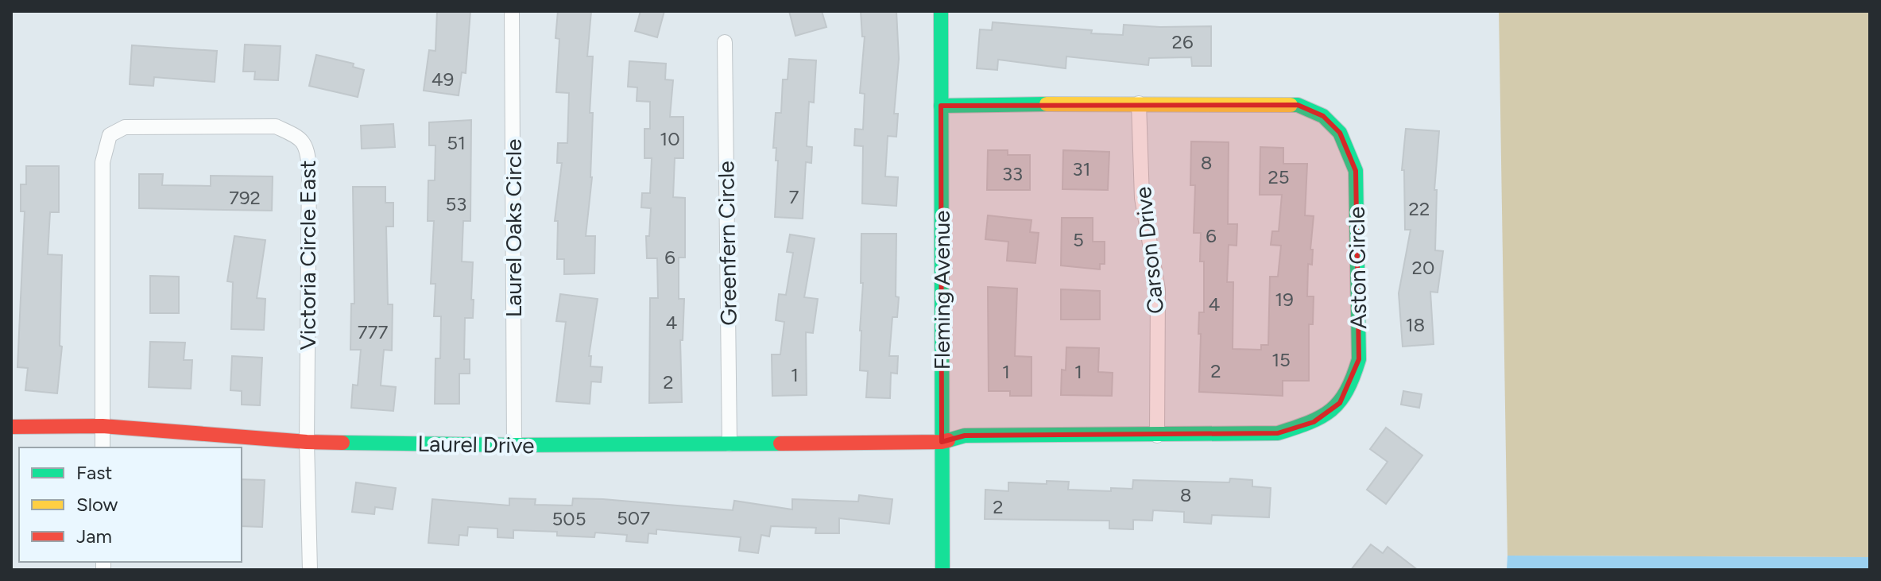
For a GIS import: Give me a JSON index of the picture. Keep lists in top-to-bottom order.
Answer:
{
  "streets": {
    "street": [
      "Laurel Oaks Circle",
      "Greenfern Circle",
      "Carson Drive",
      "Victoria Circle East",
      "Aston Circle",
      "Fleming Avenue",
      "Laurel Drive"
    ]
  },
  "crossings": [
    ["Laurel Oaks Circle", "Laurel Drive"],
    ["Greenfern Circle", "Laurel Drive"],
    ["Carson Drive", "Aston Circle"],
    ["Victoria Circle East", "Laurel Drive"],
    ["Aston Circle", "Fleming Avenue"],
    ["Aston Circle", "Laurel Drive"],
    ["Fleming Avenue", "Laurel Drive"]
  ],
  "house_numbers": [
    "26",
    "49",
    "10",
    "51",
    "8",
    "31",
    "33",
    "25",
    "7",
    "792",
    "53",
    "22",
    "6",
    "5",
    "6",
    "20",
    "19",
    "4",
    "4",
    "18",
    "777",
    "15",
    "2",
    "1",
    "1",
    "1",
    "2",
    "8",
    "2",
    "507",
    "505"
  ],
  "legend": ["Fast", "Slow", "Jam"]
}
